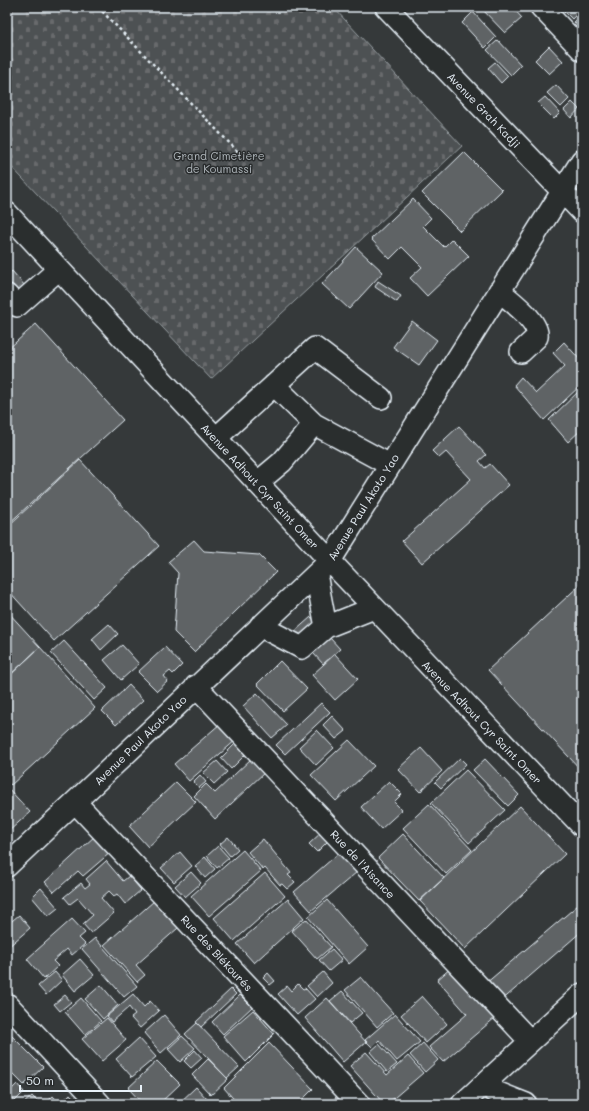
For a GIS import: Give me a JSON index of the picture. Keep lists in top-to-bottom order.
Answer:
{
  "streets": {
    "street": [
      "Avenue Grah Kadji",
      "Avenue Adhout Cyr Saint Omer",
      "Avenue Paul Akoto Yao",
      "Rue de l'Aisance",
      "Rue des Blékourés"
    ]
  },
  "crossings": [
    ["Avenue Grah Kadji", "Avenue Paul Akoto Yao"],
    ["Avenue Adhout Cyr Saint Omer", "Avenue Paul Akoto Yao"],
    ["Avenue Paul Akoto Yao", "Rue de l'Aisance"],
    ["Avenue Paul Akoto Yao", "Rue des Blékourés"]
  ],
  "parks": ["Grand Cimetière de Koumassi"],
  "scale_bar": "50 m"
}
